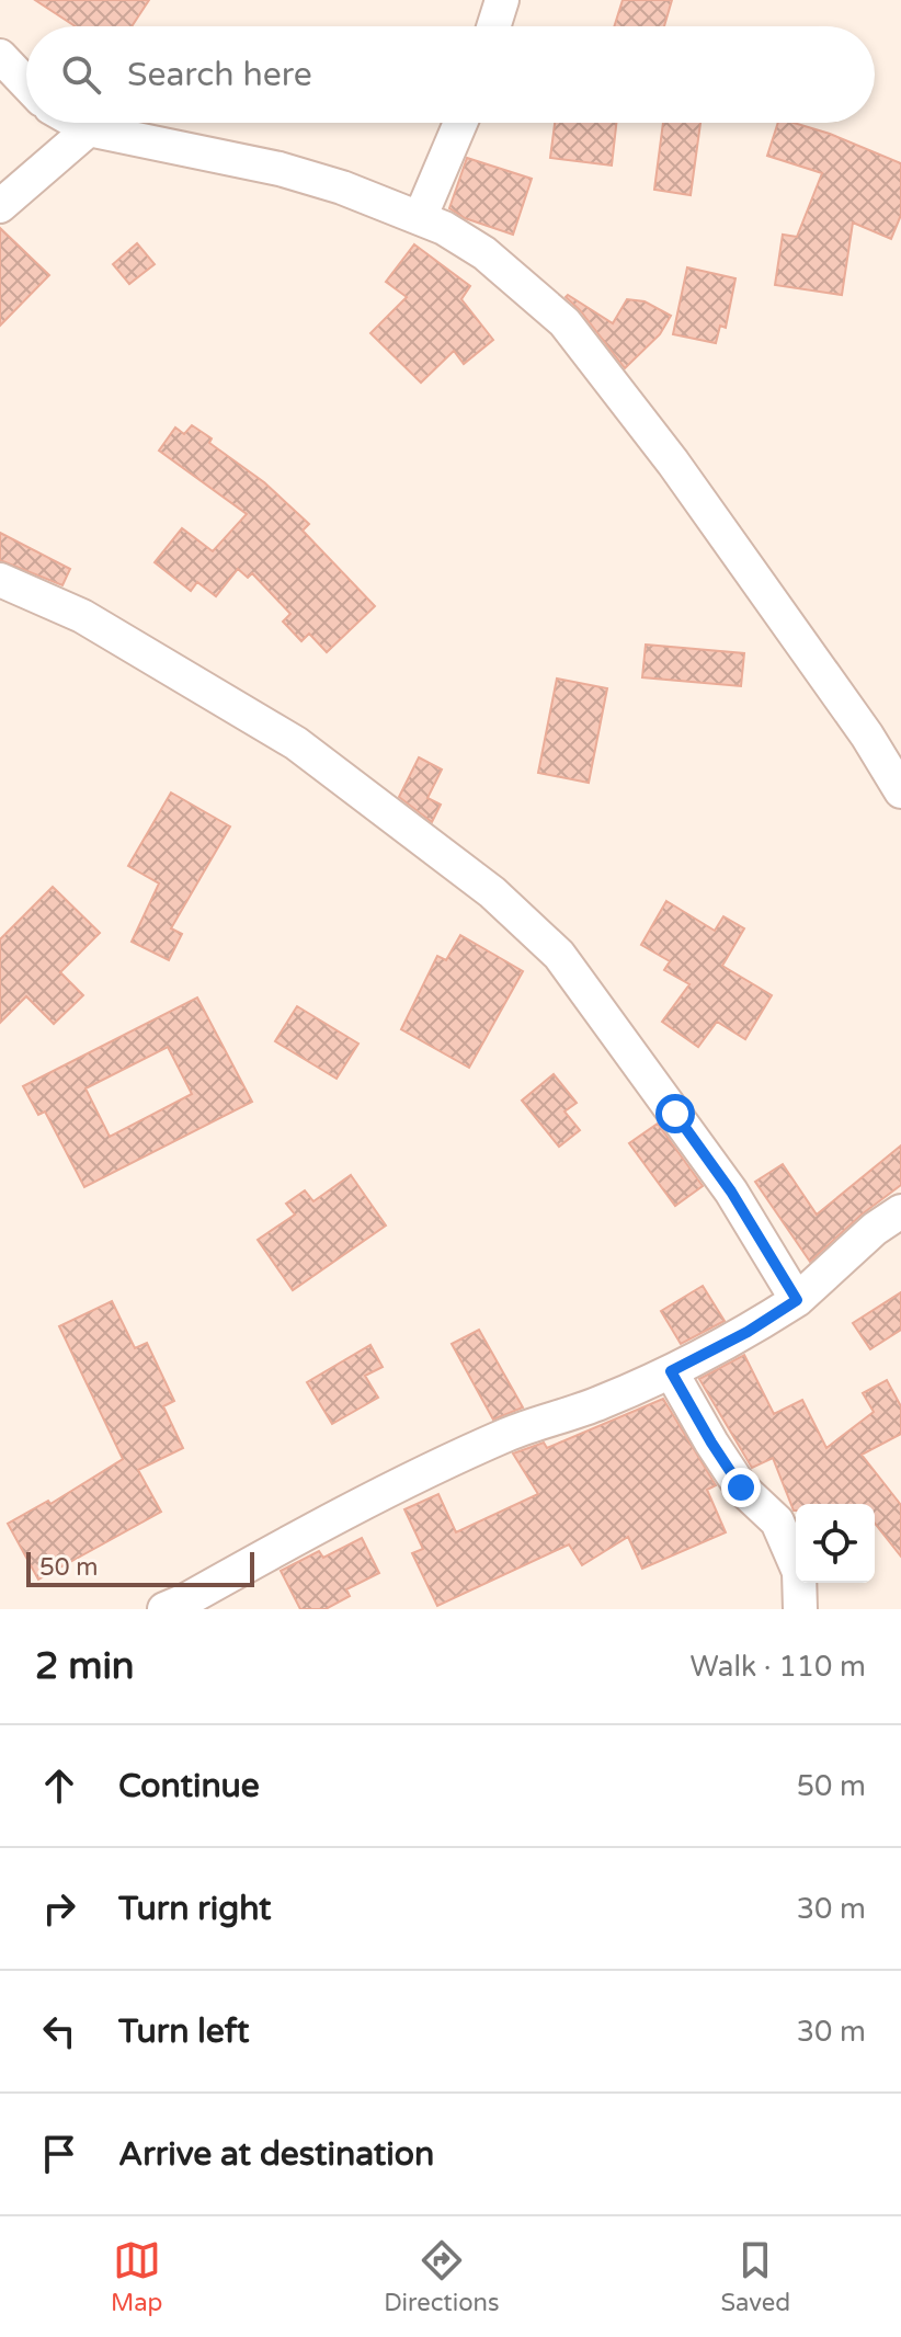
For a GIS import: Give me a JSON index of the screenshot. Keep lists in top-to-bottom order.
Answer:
{
  "scale_bar": "50 m",
  "page": {
    "search": "Search here",
    "scale": "50 m",
    "heading": ["2 min", "Walk · 110 m"],
    "list": [
      ["Continue", "50 m"],
      ["Turn right", "30 m"],
      ["Turn left", "30 m"],
      "Arrive at destination"
    ],
    "nav": ["Map", "Directions", "Saved"]
  }
}
